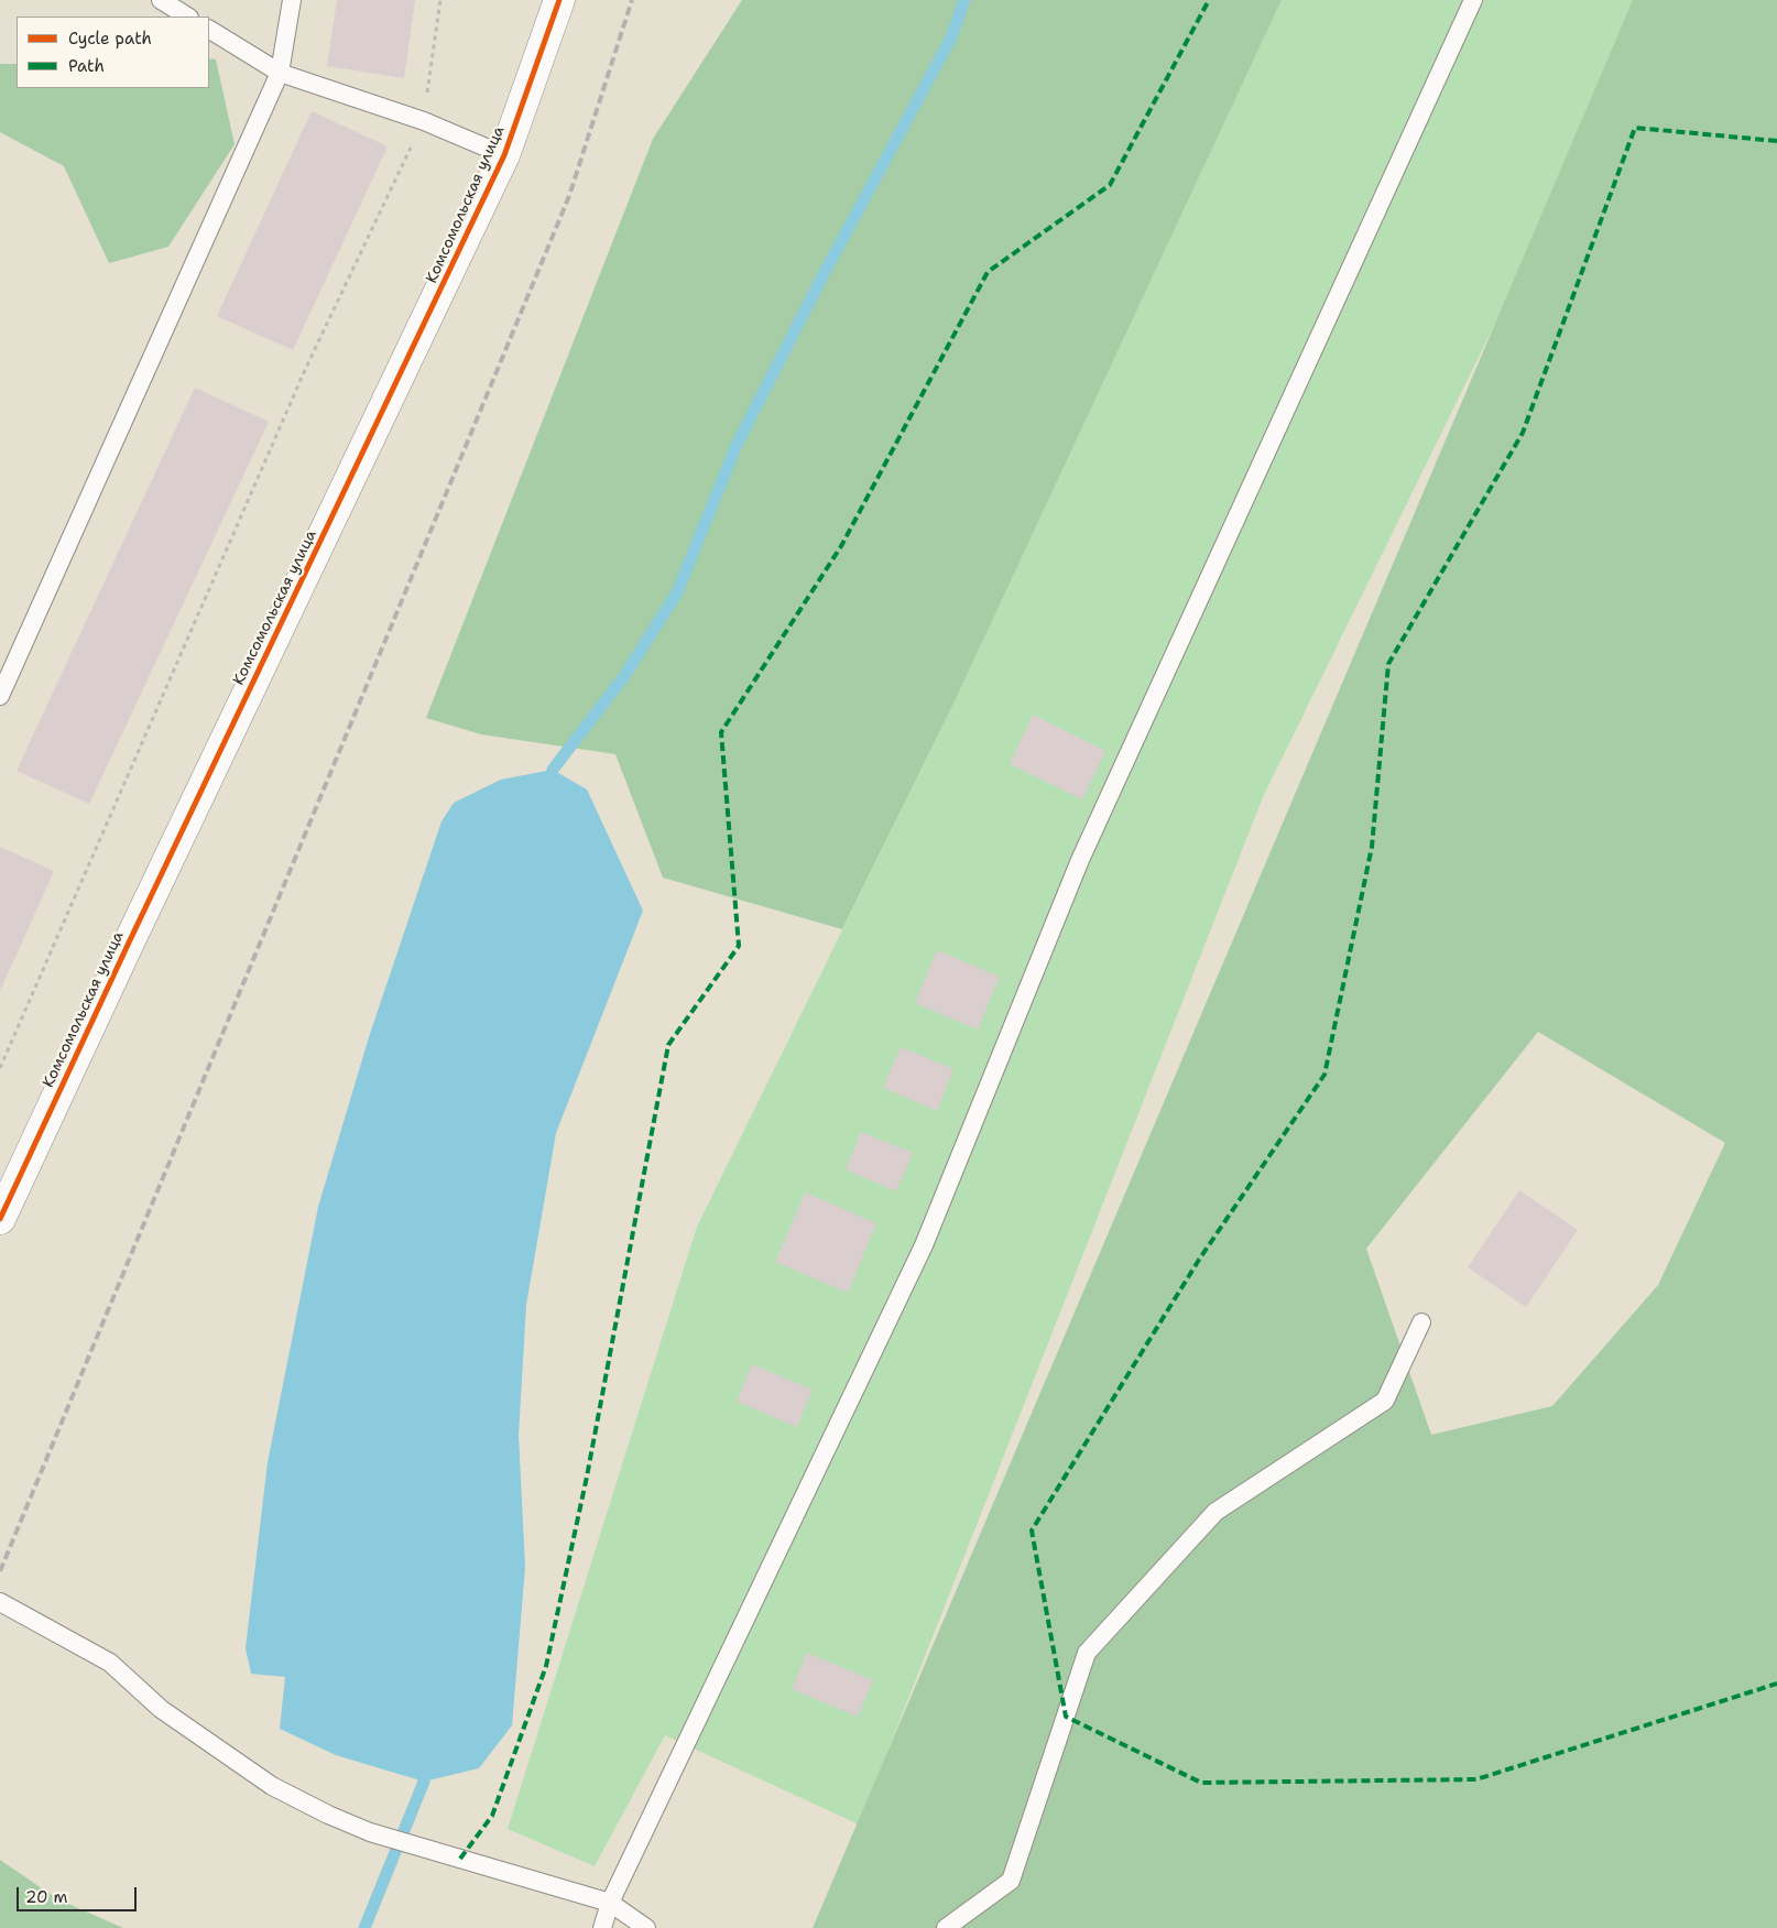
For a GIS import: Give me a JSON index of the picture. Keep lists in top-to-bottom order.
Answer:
{
  "streets": {
    "street": ["Комсомольская улица"]
  },
  "legend": ["Cycle path", "Path"],
  "scale_bar": "20 m"
}
